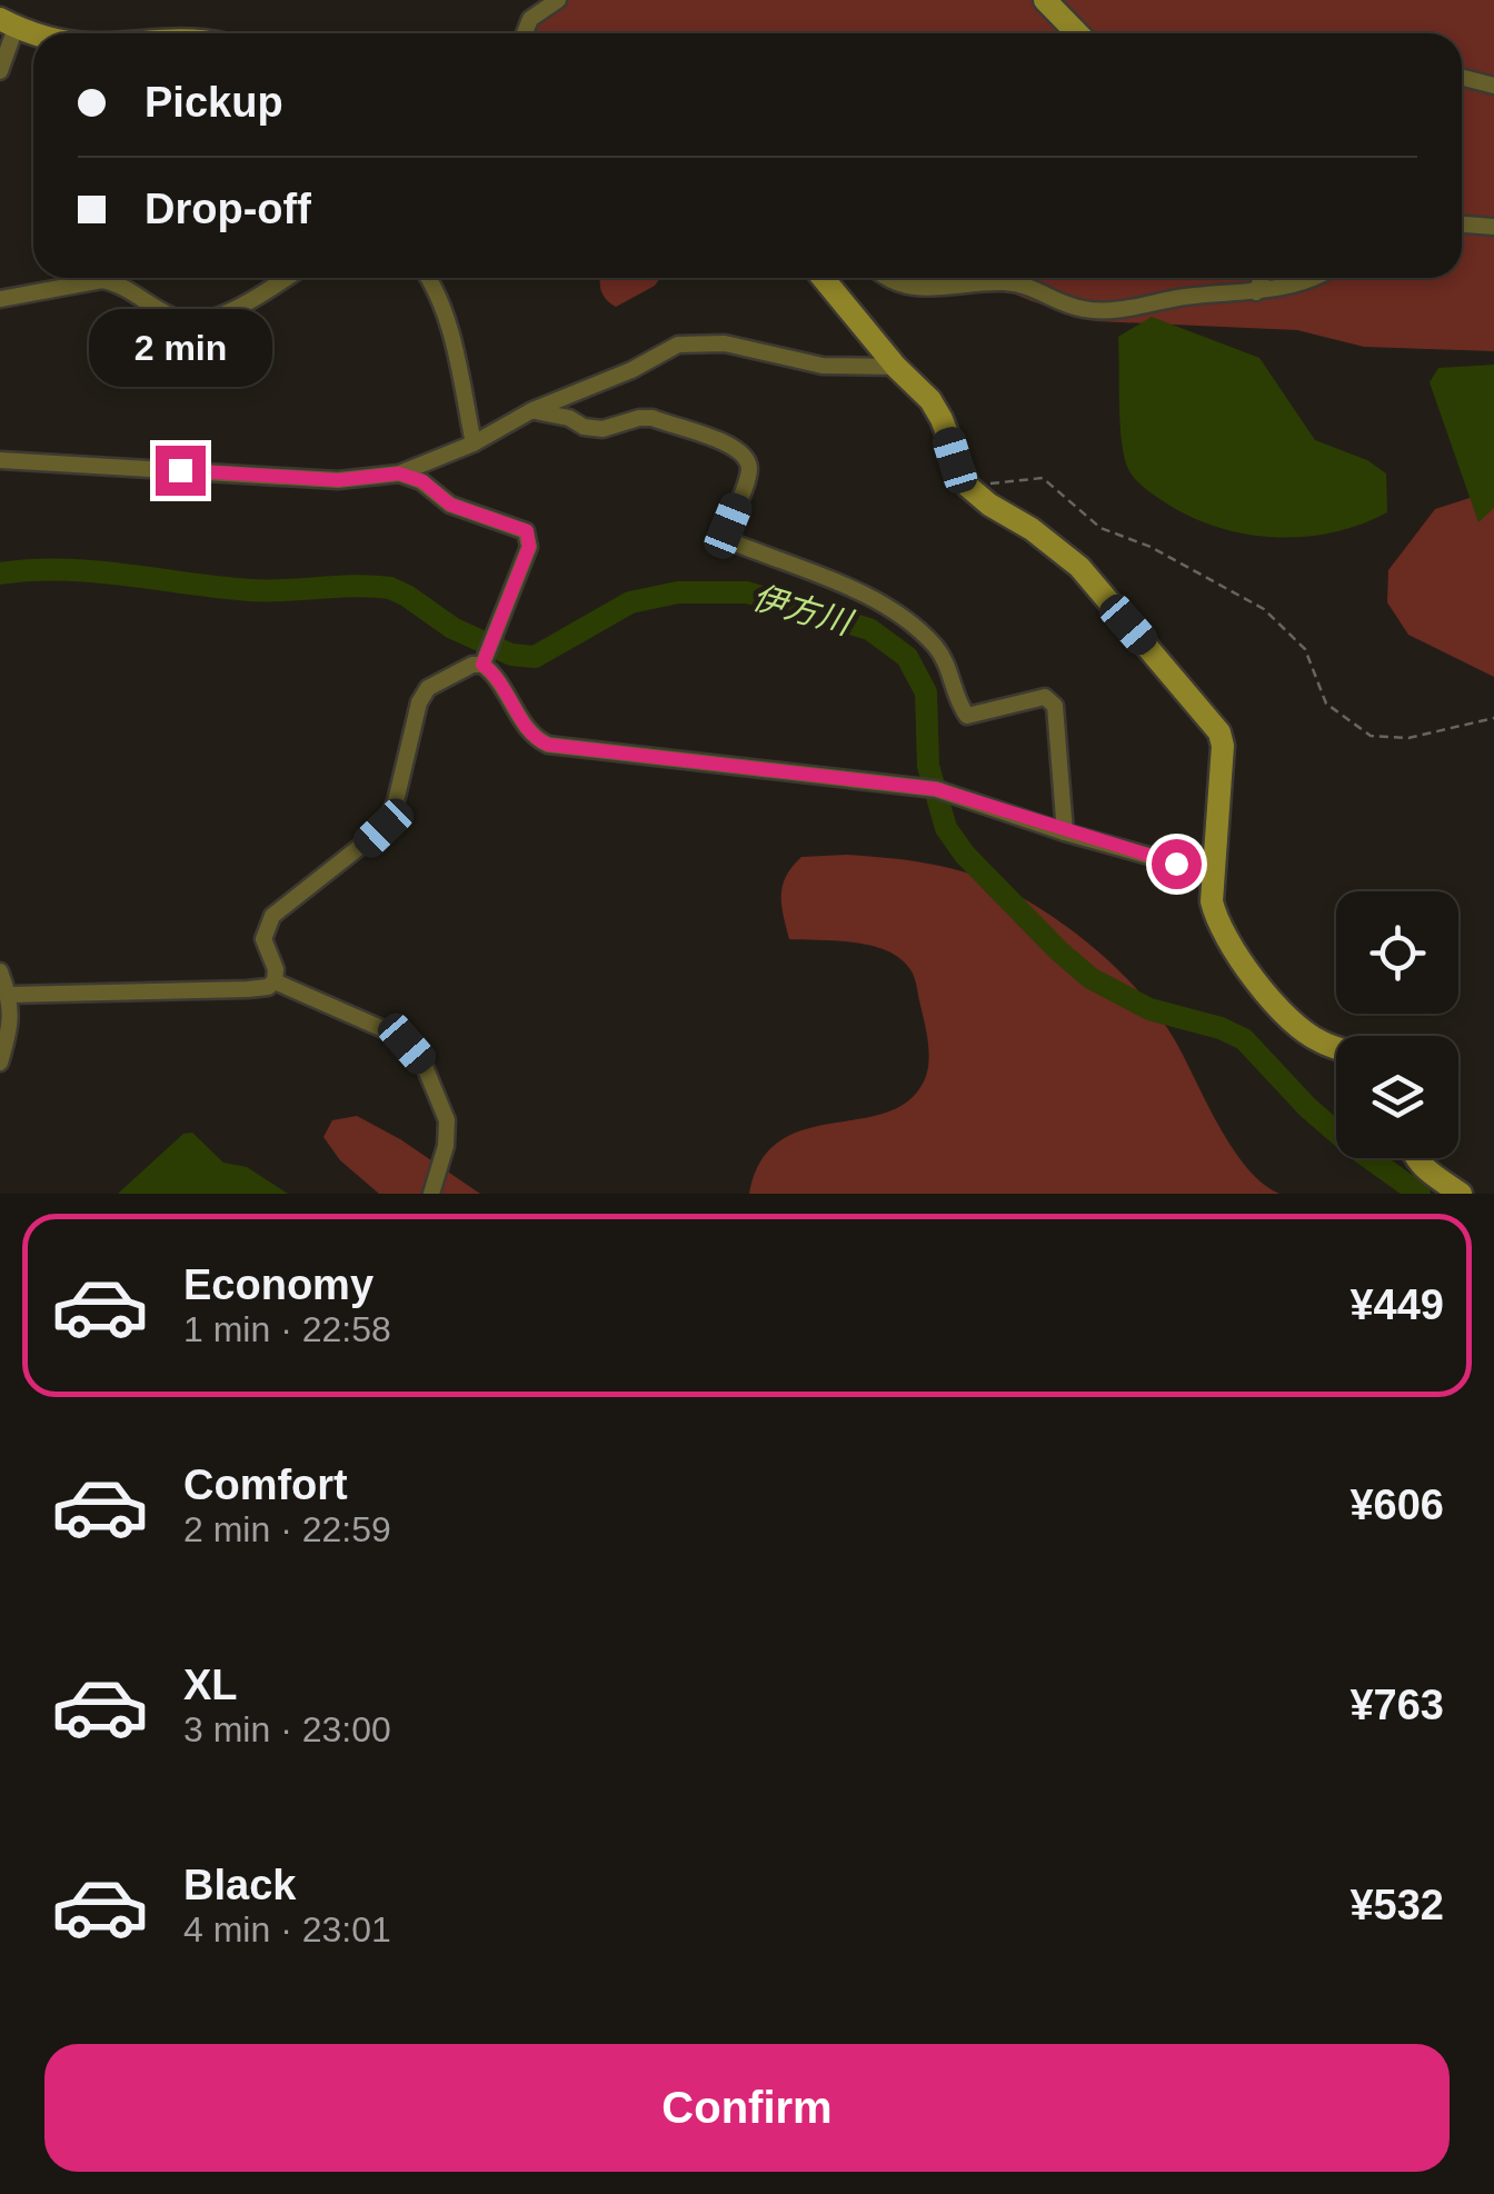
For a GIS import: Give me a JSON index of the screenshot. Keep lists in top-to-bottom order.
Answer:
{
  "water": ["伊方川"],
  "page": {
    "banner": ["Pickup", "Drop-off"],
    "bubble": "2 min",
    "list": [
      {
        "name": "Economy",
        "note": "1 min · 22:58",
        "value": "¥449"
      },
      {
        "name": "Comfort",
        "note": "2 min · 22:59",
        "value": "¥606"
      },
      {
        "name": "XL",
        "note": "3 min · 23:00",
        "value": "¥763"
      },
      {
        "name": "Black",
        "note": "4 min · 23:01",
        "value": "¥532"
      }
    ],
    "buttons": "Confirm"
  }
}
